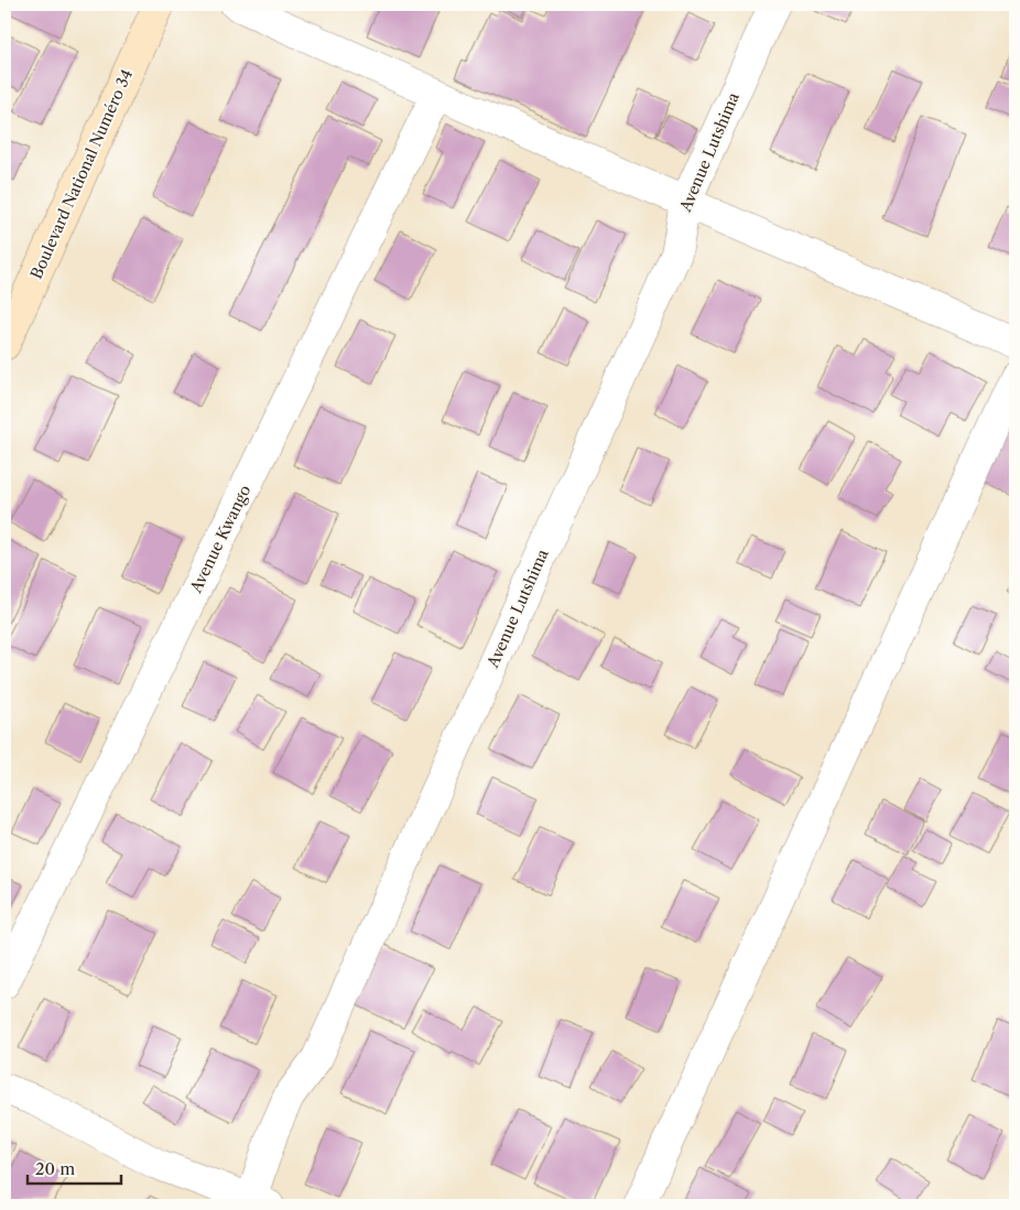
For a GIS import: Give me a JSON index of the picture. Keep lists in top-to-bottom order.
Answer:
{
  "streets": {
    "main road": ["Boulevard National Numéro 34"],
    "street": ["Avenue Lutshima", "Avenue Kwango"]
  },
  "scale_bar": "20 m"
}
